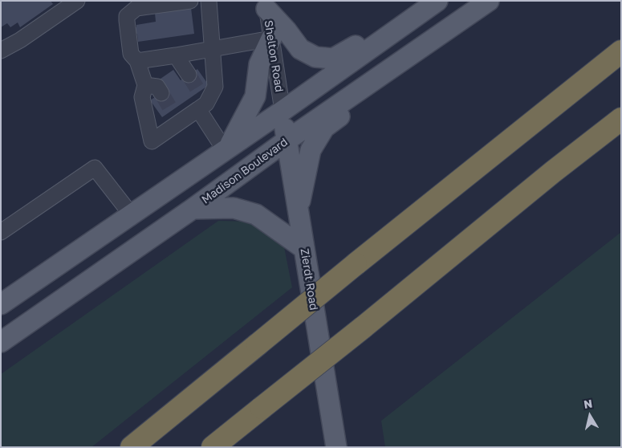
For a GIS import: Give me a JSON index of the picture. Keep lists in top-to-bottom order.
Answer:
{
  "streets": {
    "main road": ["Madison Boulevard", "Zierdt Road"],
    "street": ["Shelton Road"]
  },
  "crossings": [
    ["Shelton Road", "Zierdt Road"],
    ["Madison Boulevard", "Zierdt Road"]
  ],
  "north": "top"
}
